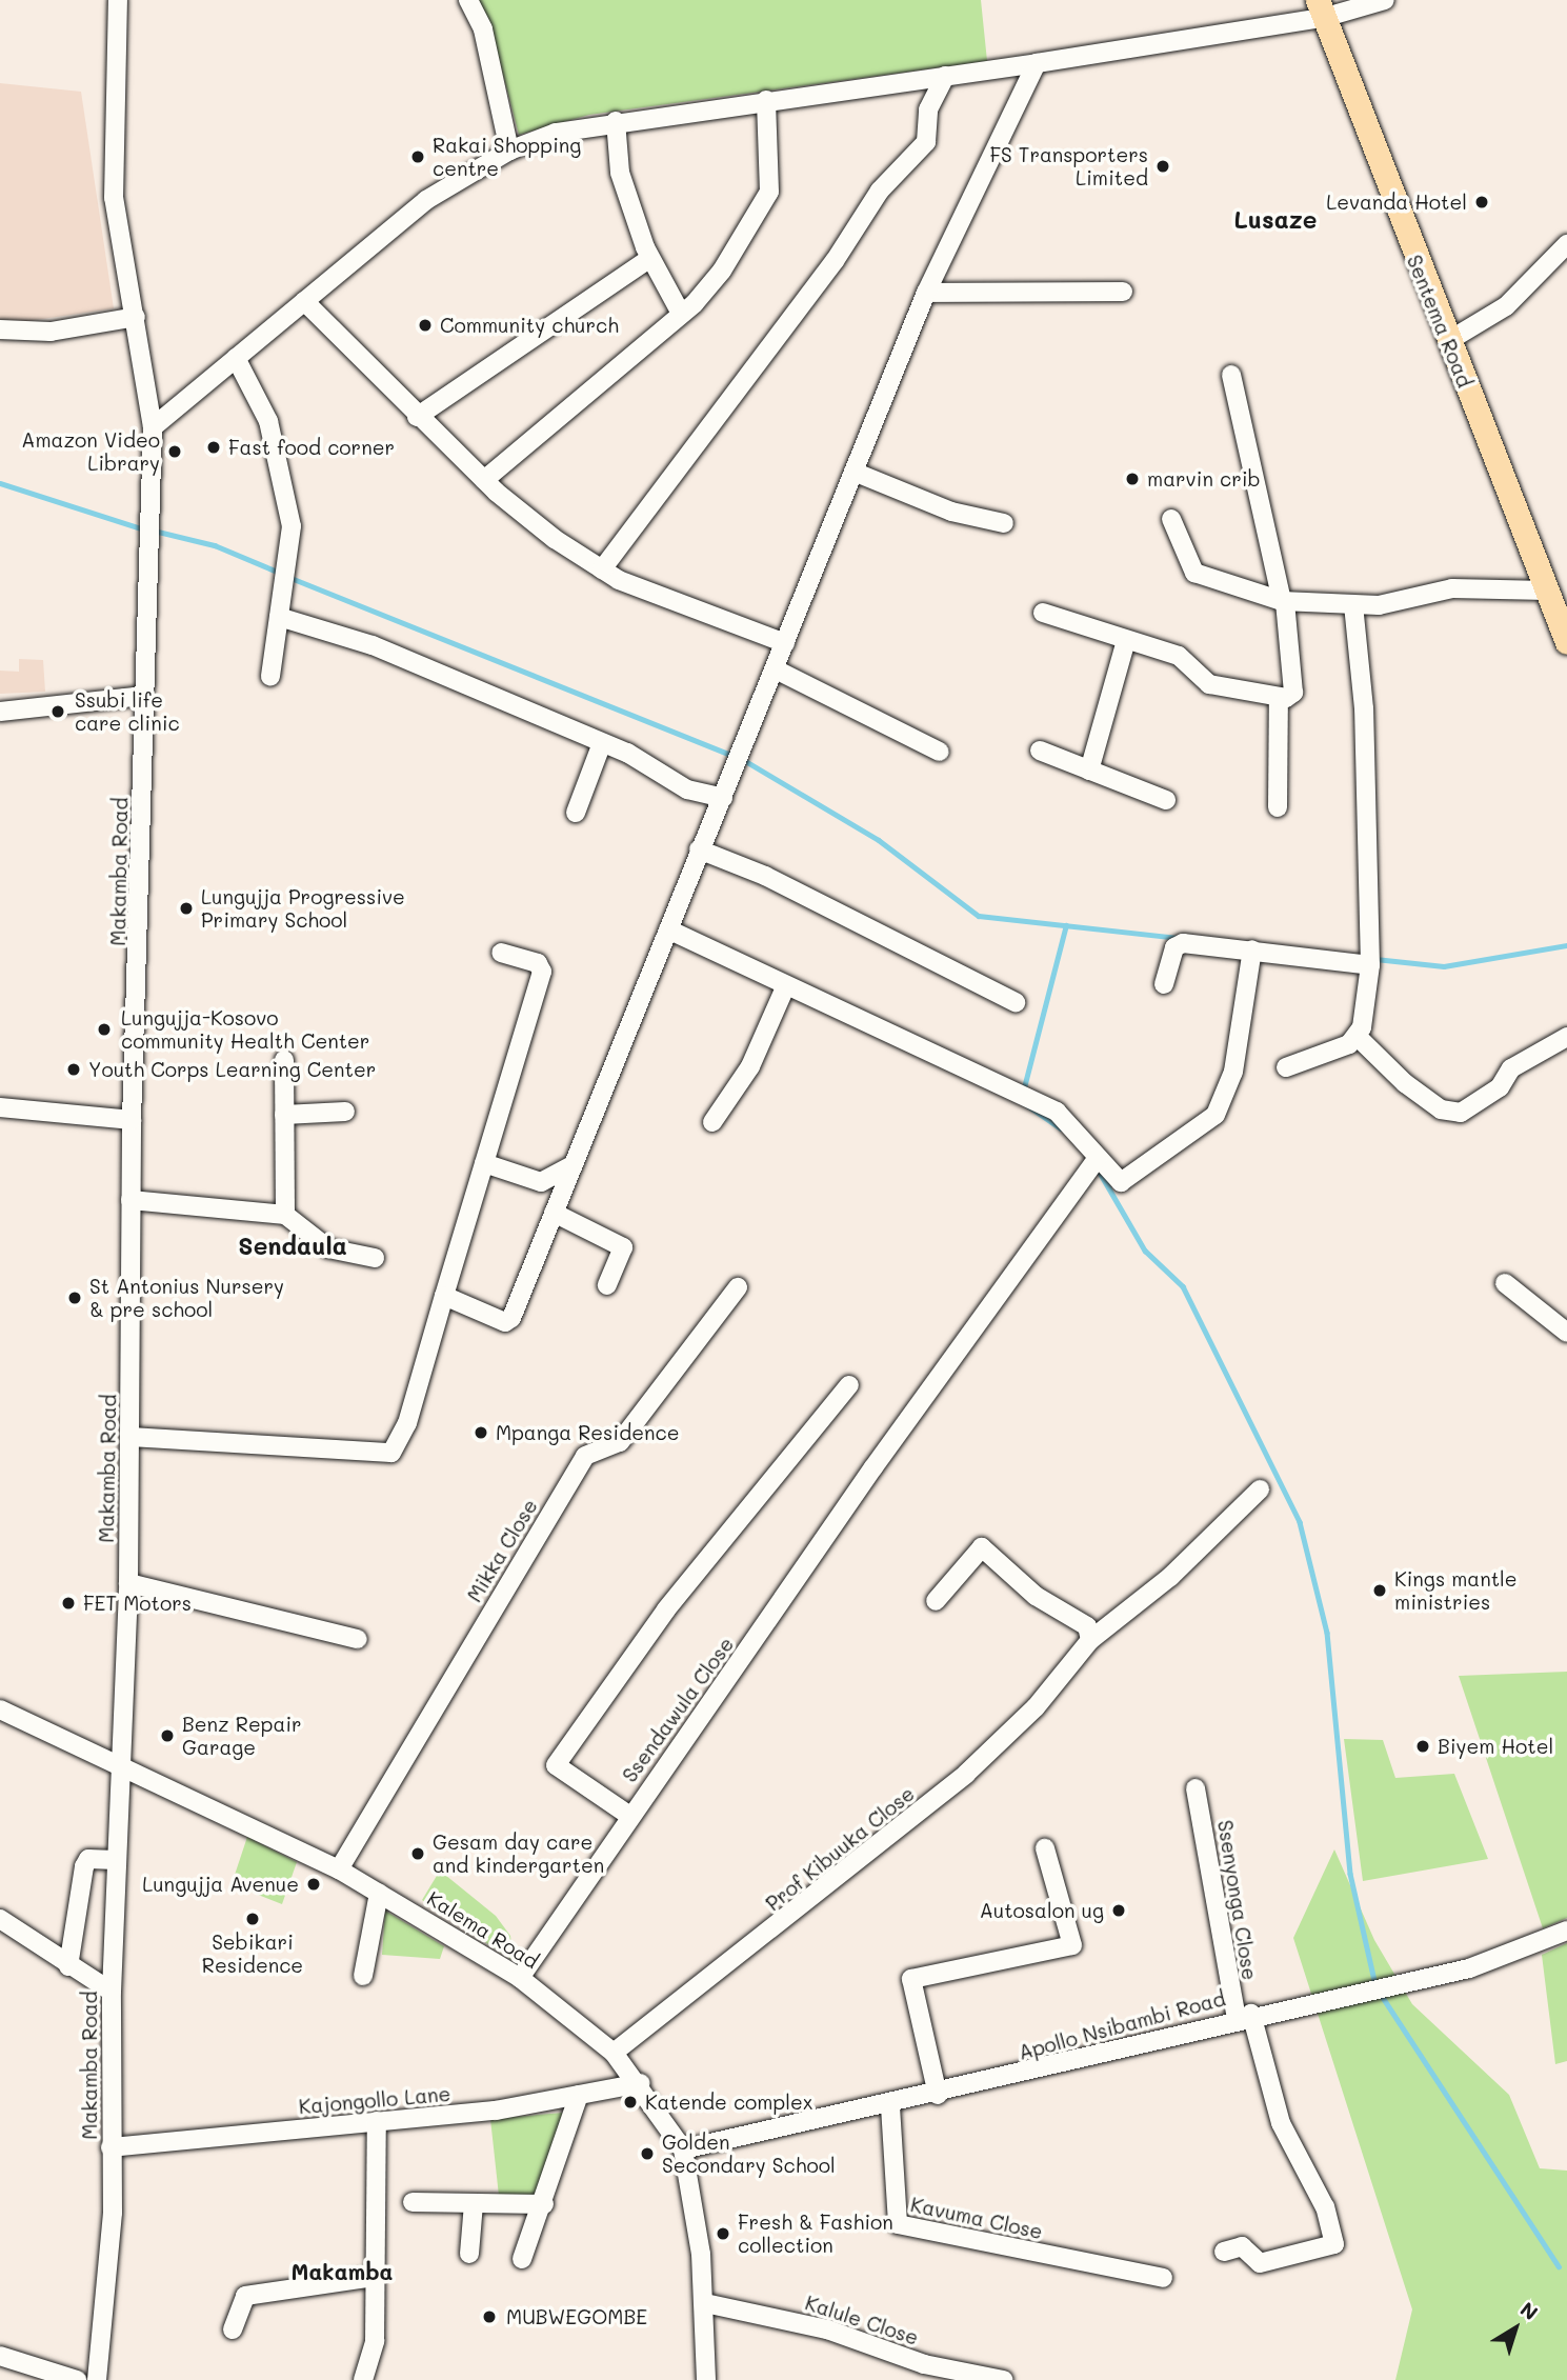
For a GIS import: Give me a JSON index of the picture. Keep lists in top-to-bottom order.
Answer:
{
  "streets": {
    "main road": ["Sentema Road"],
    "street": [
      "Makamba Road",
      "Mikka Close",
      "Ssendawula Close",
      "Prof Kibuuka Close",
      "Ssenyonga Close",
      "Kalema Road",
      "Apollo Nsibambi Road",
      "Kajongollo Lane",
      "Kavuma Close",
      "Kalule Close"
    ]
  },
  "crossings": [
    ["Makamba Road", "Kalema Road"],
    ["Makamba Road", "Kajongollo Lane"],
    ["Mikka Close", "Kalema Road"],
    ["Ssendawula Close", "Kalema Road"],
    ["Prof Kibuuka Close", "Kalema Road"],
    ["Ssenyonga Close", "Apollo Nsibambi Road"],
    ["Kalema Road", "Apollo Nsibambi Road"],
    ["Kalema Road", "Kajongollo Lane"],
    ["Kalema Road", "Kalule Close"],
    ["Apollo Nsibambi Road", "Kavuma Close"]
  ],
  "districts": ["Lusaze", "Sendaula", "Makamba"],
  "places": [
    "Rakai Shopping centre",
    "FS Transporters Limited",
    "Levanda Hotel",
    "Community church",
    "Fast food corner",
    "Amazon Video Library",
    "marvin crib",
    "Ssubi life care clinic",
    "Lungujja Progressive Primary School",
    "Lungujja-Kosovo community Health Center",
    "Youth Corps Learning Center",
    "St Antonius Nursery & pre school",
    "Mpanga Residence",
    "Kings mantle ministries",
    "FET Motors",
    "Benz Repair Garage",
    "Biyem Hotel",
    "Gesam day care and kindergarten",
    "Lungujja Avenue",
    "Autosalon ug",
    "Sebikari Residence",
    "Katende complex",
    "Golden Secondary School",
    "Fresh & Fashion collection",
    "MUBWEGOMBE"
  ],
  "north": "top right"
}
